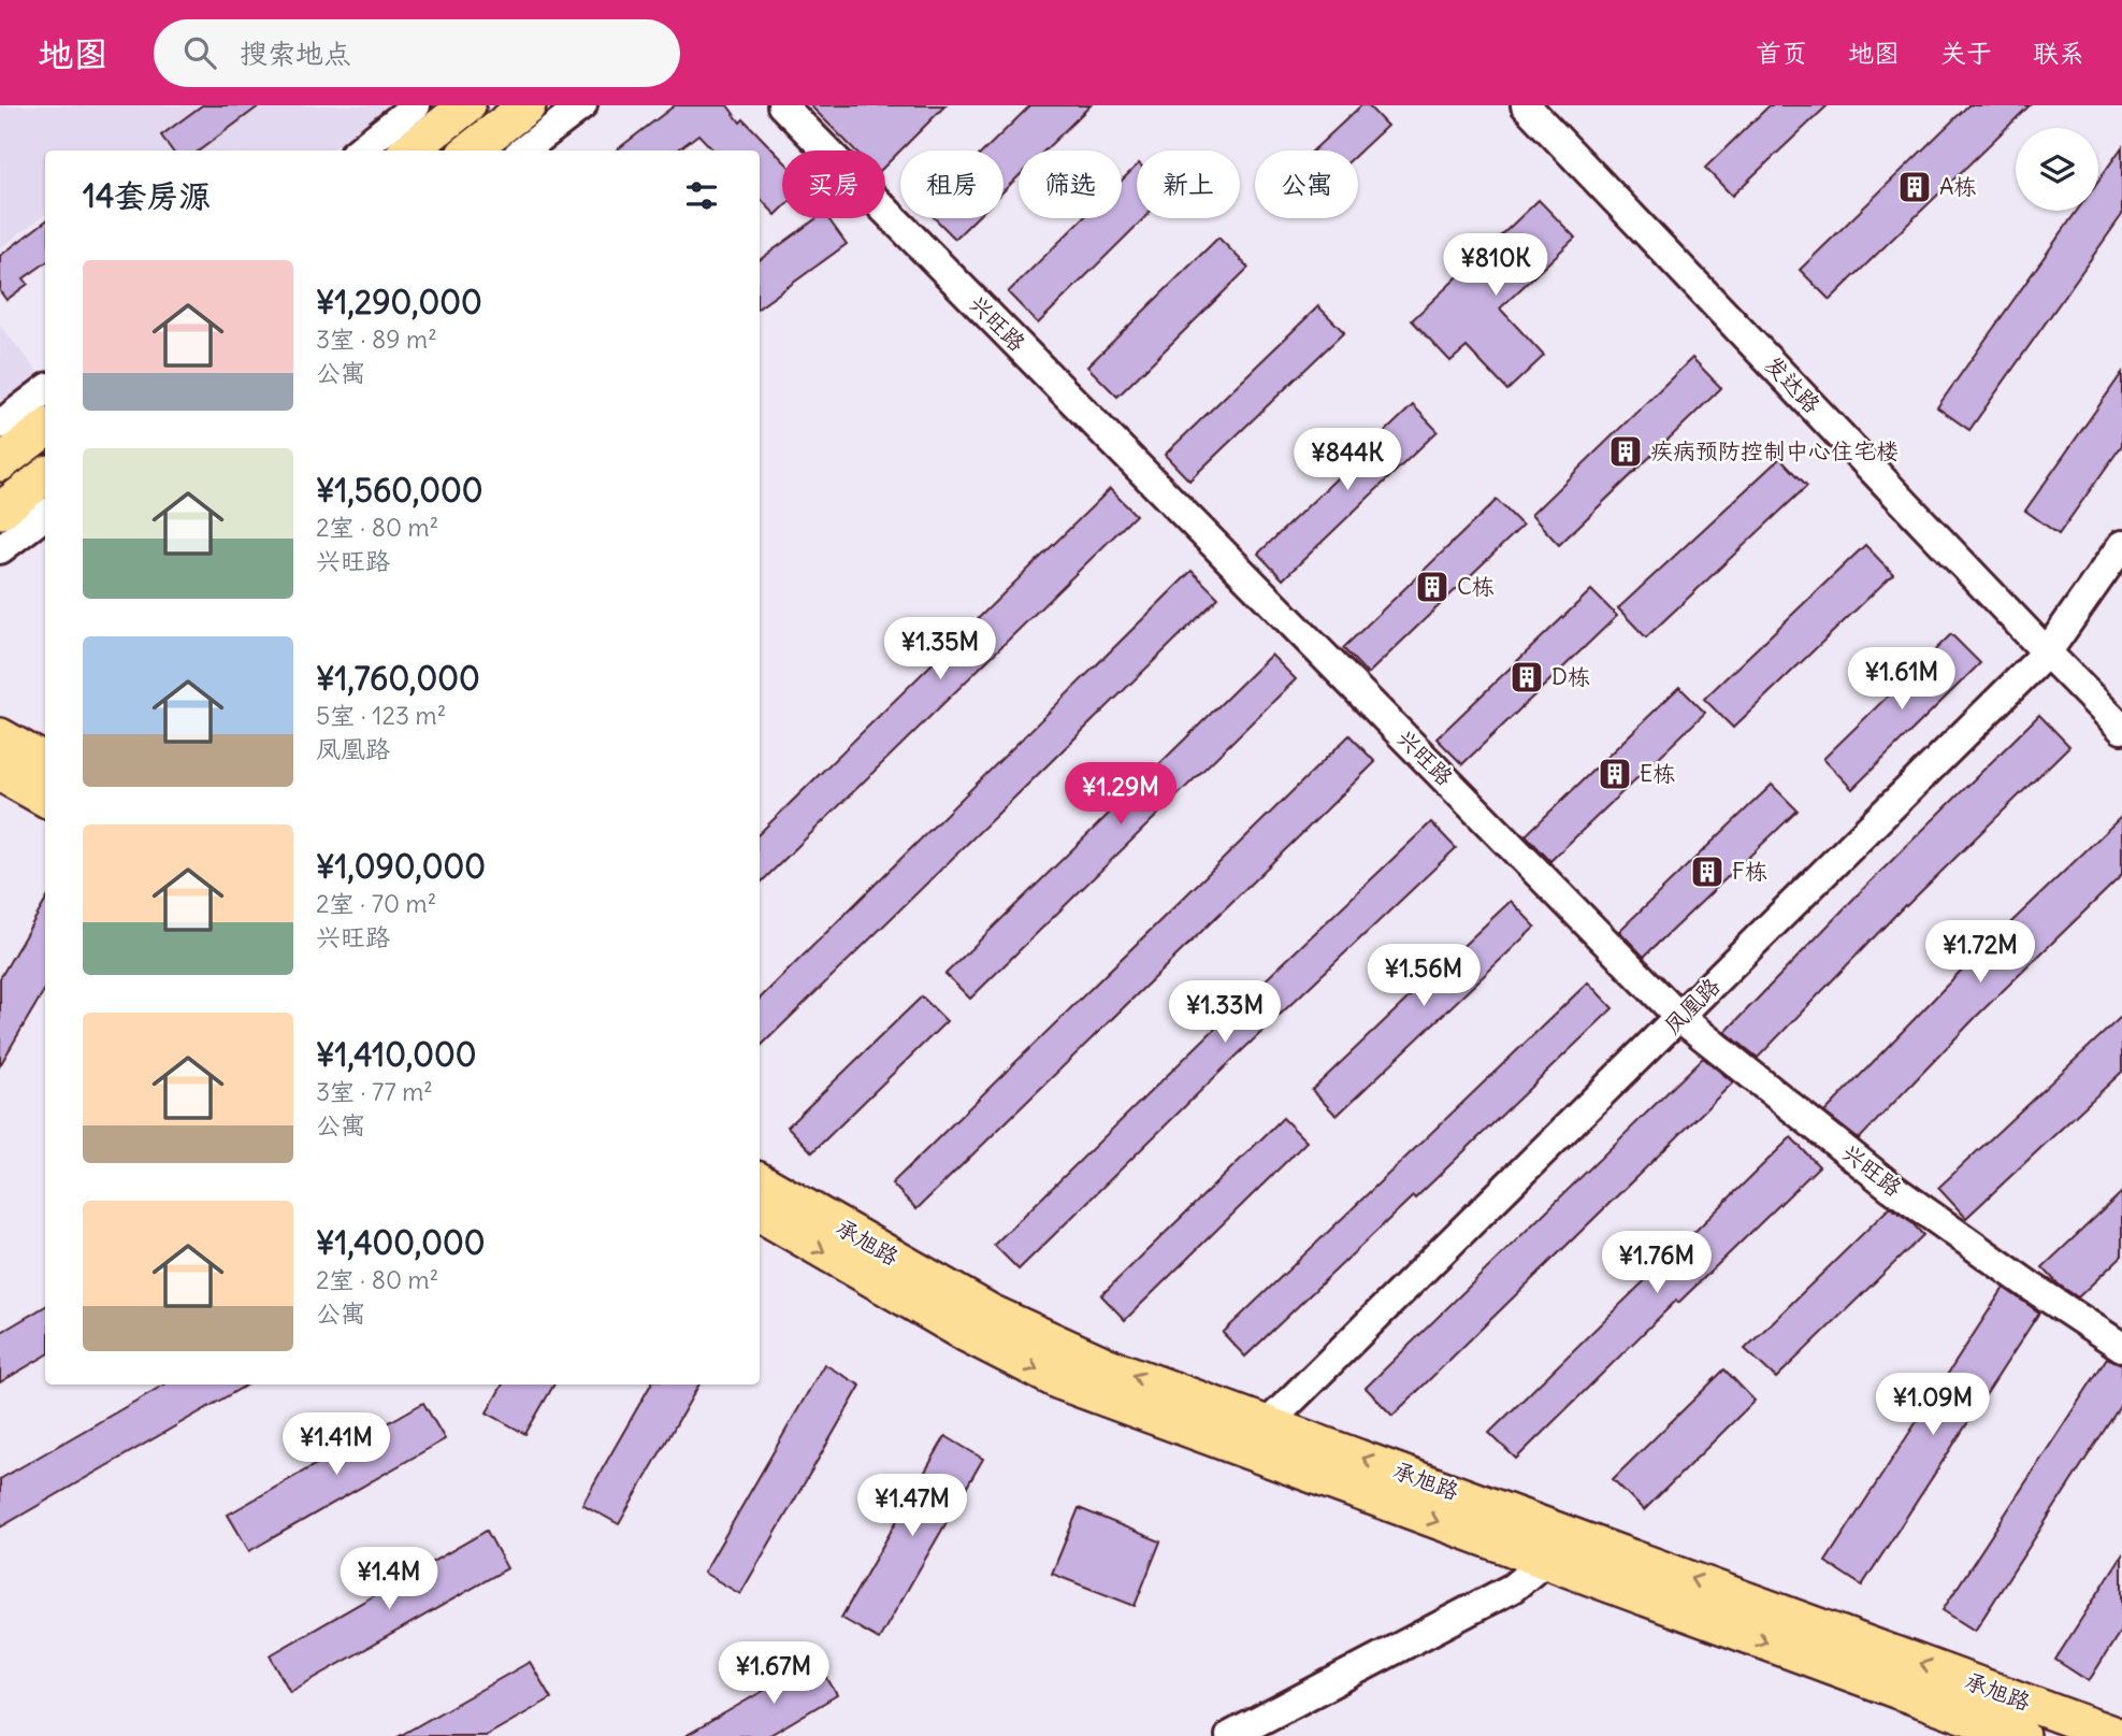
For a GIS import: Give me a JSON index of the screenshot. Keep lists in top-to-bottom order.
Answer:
{
  "streets": {
    "main road": ["承旭路"],
    "street": ["兴旺路", "发达路", "凤凰路"]
  },
  "crossings": [
    ["兴旺路", "凤凰路"],
    ["发达路", "凤凰路"],
    ["凤凰路", "承旭路"]
  ],
  "places": {
    "building": [
      "A栋",
      "疾病预防控制中心住宅楼",
      "C栋",
      "D栋",
      "E栋",
      "F栋"
    ]
  },
  "page": {
    "header": "地图",
    "search": "搜索地点",
    "nav": [
      "首页",
      "地图",
      "关于",
      "联系"
    ],
    "chip": [
      "买房",
      "租房",
      "筛选",
      "新上",
      "公寓"
    ],
    "heading": "14套房源",
    "price": [
      "¥810K",
      "¥844K",
      "¥1.35M",
      "¥1.61M",
      "¥1.29M",
      "¥1.72M",
      "¥1.56M",
      "¥1.33M",
      "¥1.76M",
      "¥1.09M",
      "¥1.41M",
      "¥1.47M",
      "¥1.4M",
      "¥1.67M"
    ],
    "list": [
      {
        "name": "¥1,290,000",
        "note": "3室 · 89 m² · 公寓"
      },
      {
        "name": "¥1,560,000",
        "note": "2室 · 80 m² · 兴旺路"
      },
      {
        "name": "¥1,760,000",
        "note": "5室 · 123 m² · 凤凰路"
      },
      {
        "name": "¥1,090,000",
        "note": "2室 · 70 m² · 兴旺路"
      },
      {
        "name": "¥1,410,000",
        "note": "3室 · 77 m² · 公寓"
      },
      {
        "name": "¥1,400,000",
        "note": "2室 · 80 m² · 公寓"
      }
    ]
  }
}
